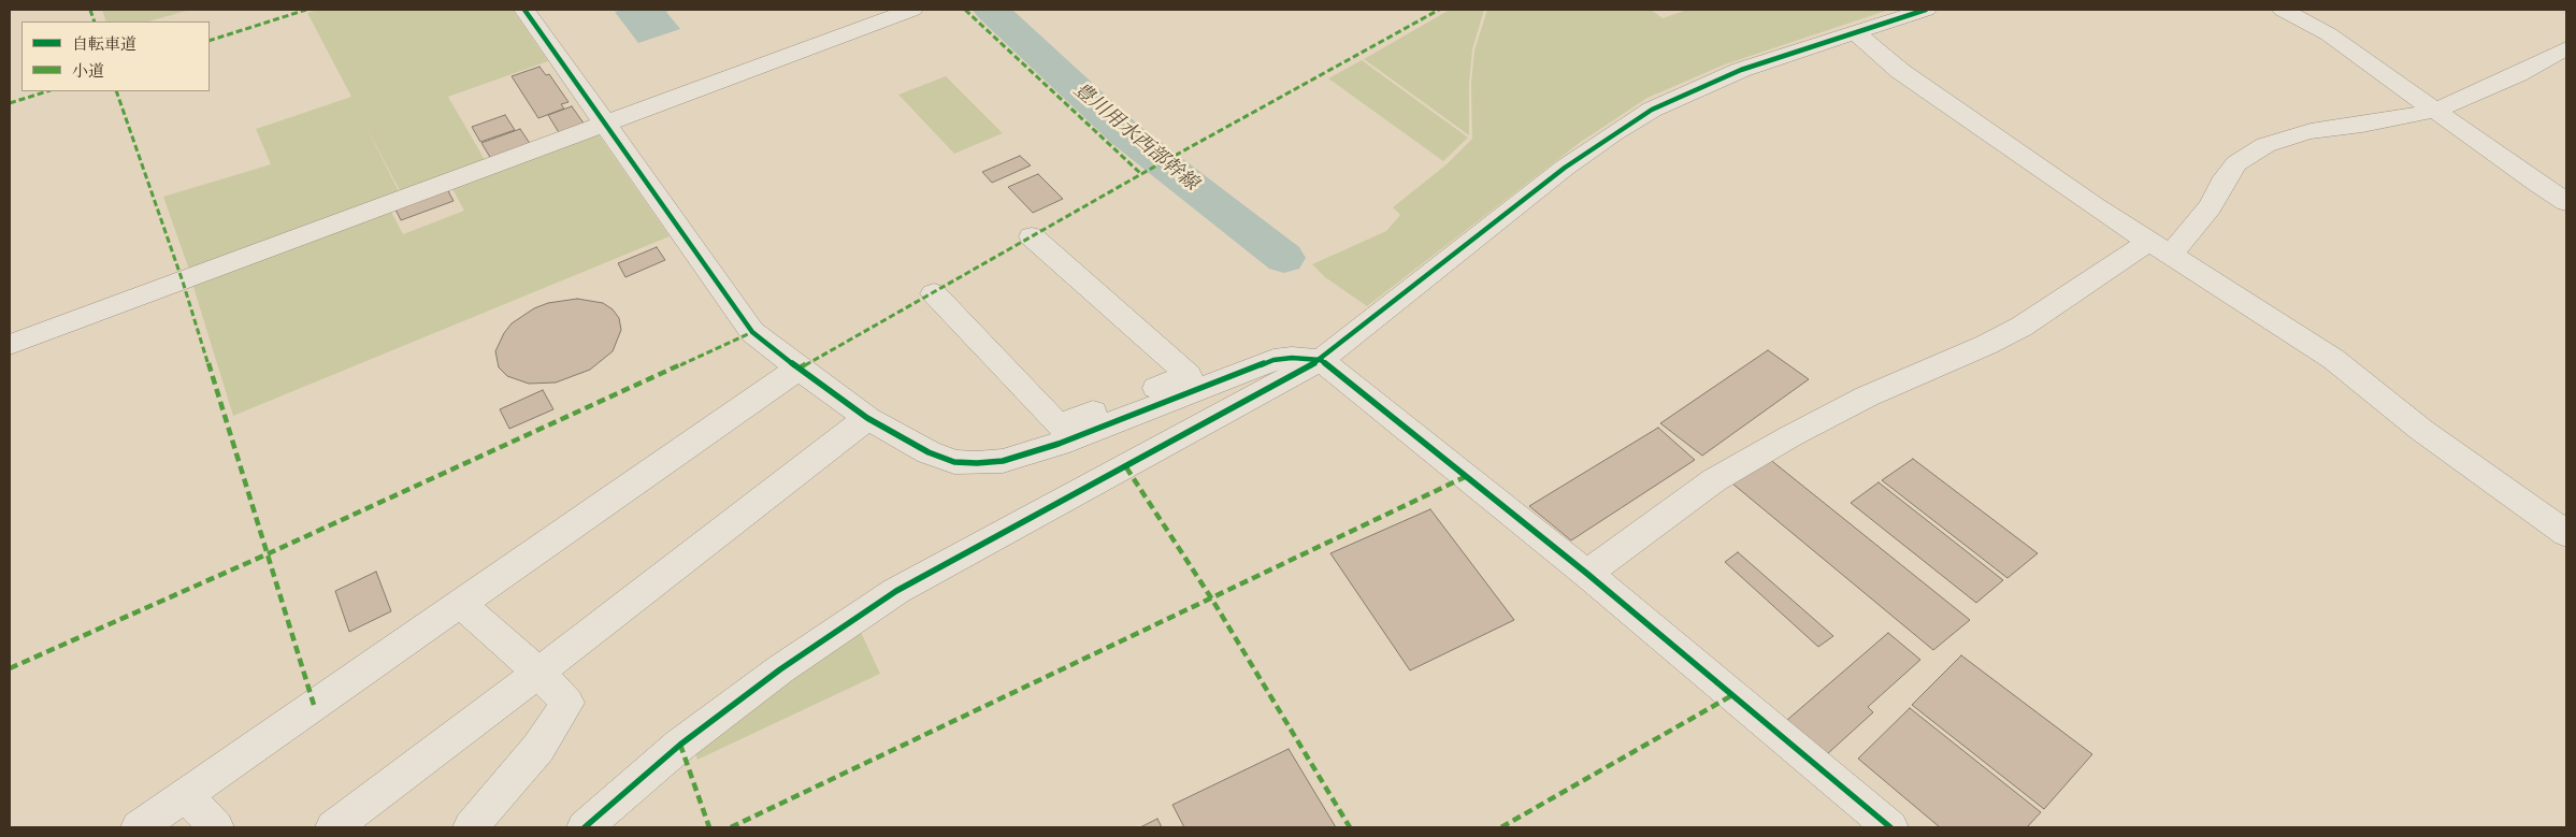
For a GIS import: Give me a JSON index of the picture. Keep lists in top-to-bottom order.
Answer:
{
  "water": ["豊川用水西部幹線"],
  "legend": ["自転車道", "小道"]
}
